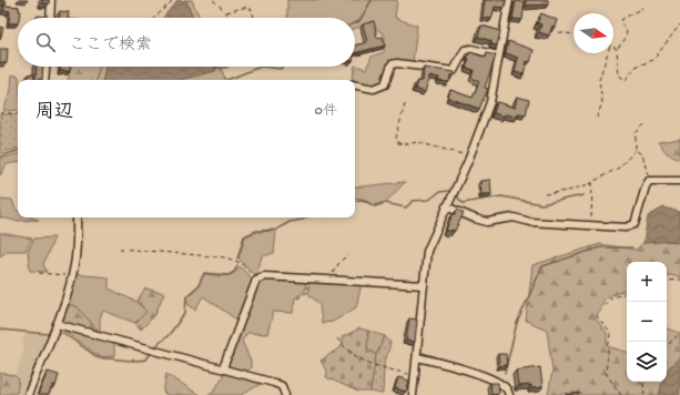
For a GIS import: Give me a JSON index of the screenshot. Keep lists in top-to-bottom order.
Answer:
{
  "north": "right",
  "page": {
    "search": "ここで検索",
    "heading": ["周辺", "0件"],
    "map_buttons": ["+", "−"]
  }
}
